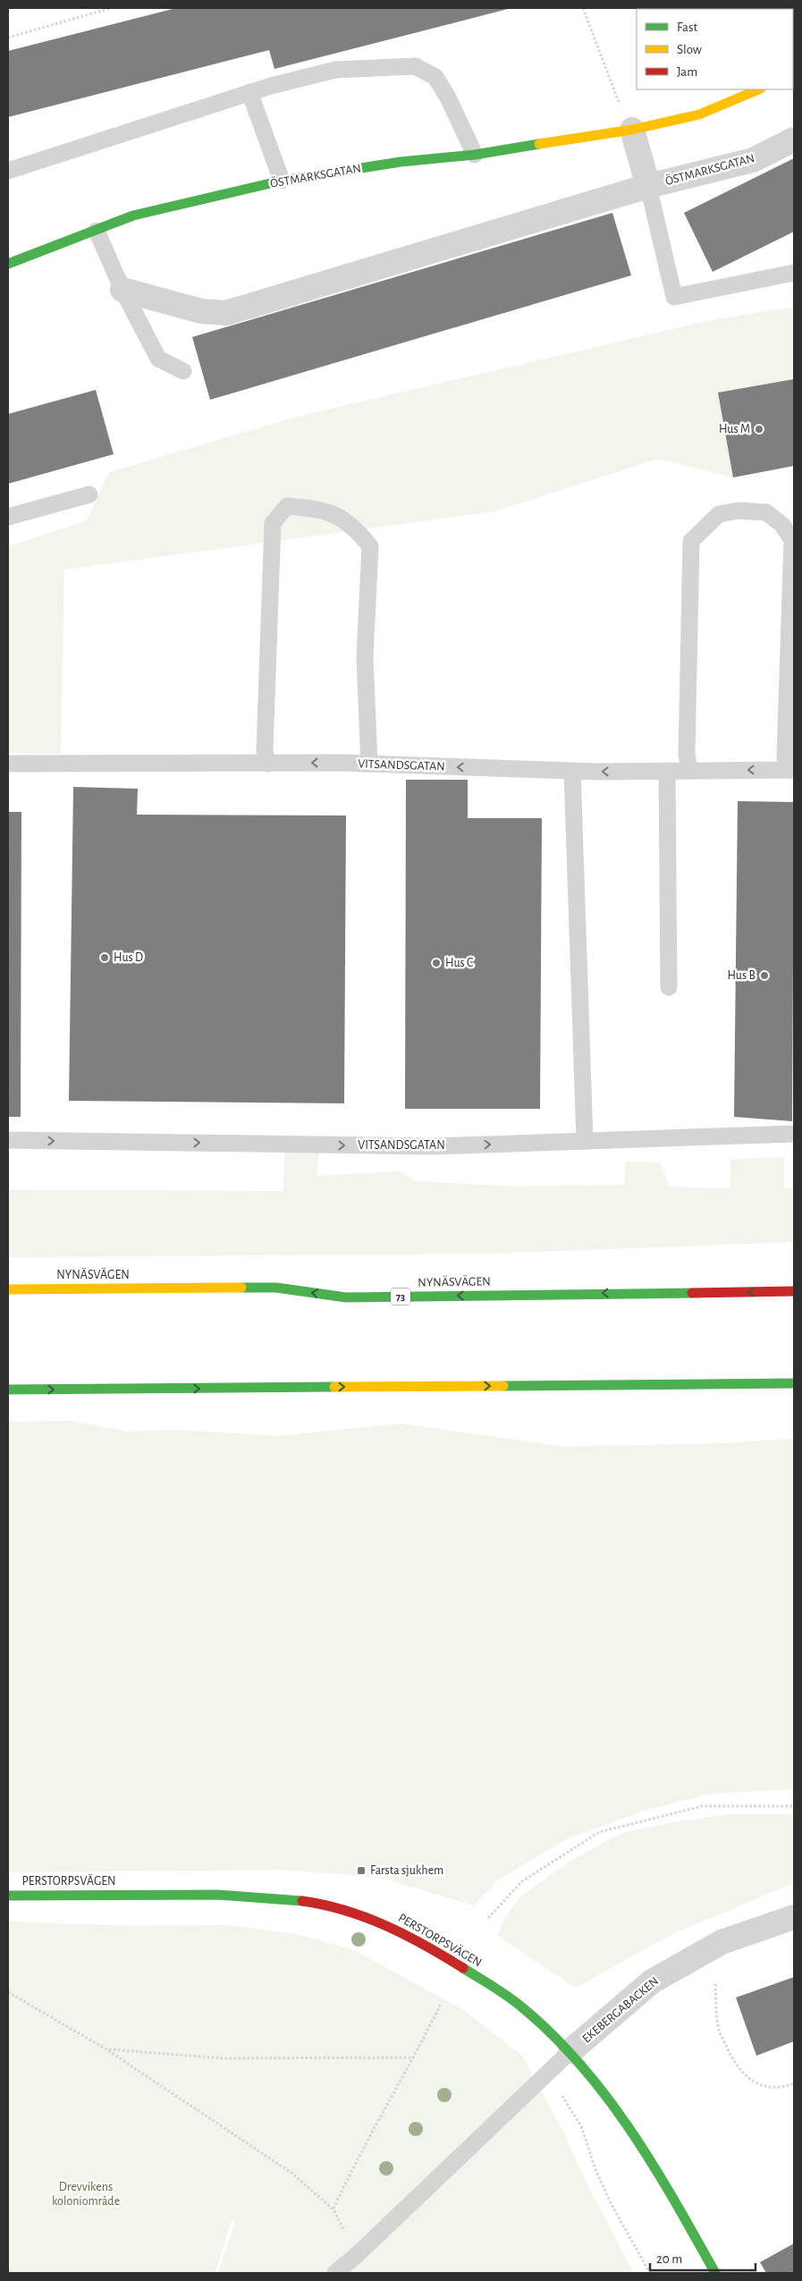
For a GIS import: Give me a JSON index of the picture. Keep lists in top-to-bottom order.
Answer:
{
  "streets": {
    "main road": [
      "ÖSTMARKSGATAN",
      "NYNÄSVÄGEN",
      "73",
      "PERSTORPSVÄGEN"
    ],
    "street": ["EKEBERGABACKEN"],
    "lane": ["VITSANDSGATAN"]
  },
  "crossings": [
    ["PERSTORPSVÄGEN", "EKEBERGABACKEN"]
  ],
  "one_way": ["NYNÄSVÄGEN"],
  "parks": ["Drevvikens koloniområde"],
  "places": {
    "other": [
      "Hus M",
      "Hus D",
      "Hus C",
      "Hus B"
    ],
    "transit": ["Farsta sjukhem"]
  },
  "legend": ["Fast", "Slow", "Jam"],
  "scale_bar": "20 m"
}
